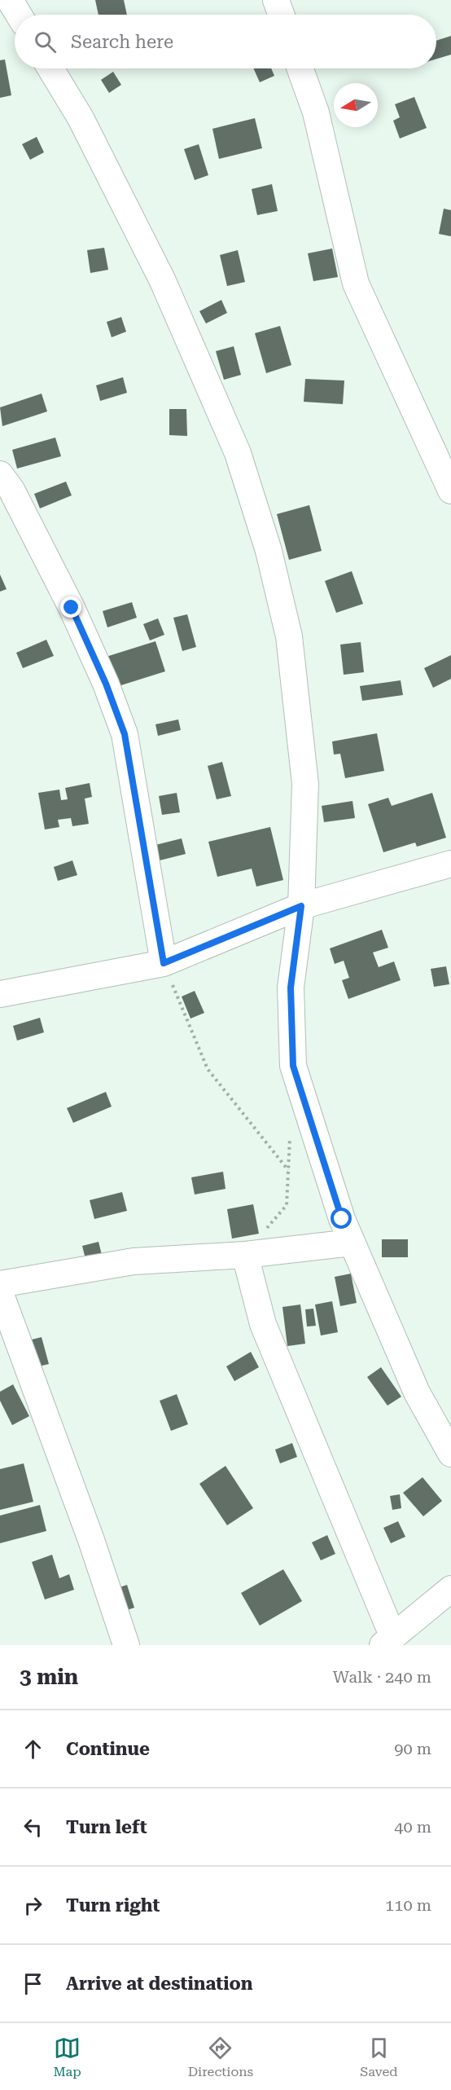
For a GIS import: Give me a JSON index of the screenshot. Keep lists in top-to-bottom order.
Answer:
{
  "north": "left",
  "page": {
    "search": "Search here",
    "heading": ["3 min", "Walk · 240 m"],
    "list": [
      ["Continue", "90 m"],
      ["Turn left", "40 m"],
      ["Turn right", "110 m"],
      "Arrive at destination"
    ],
    "nav": ["Map", "Directions", "Saved"]
  }
}
